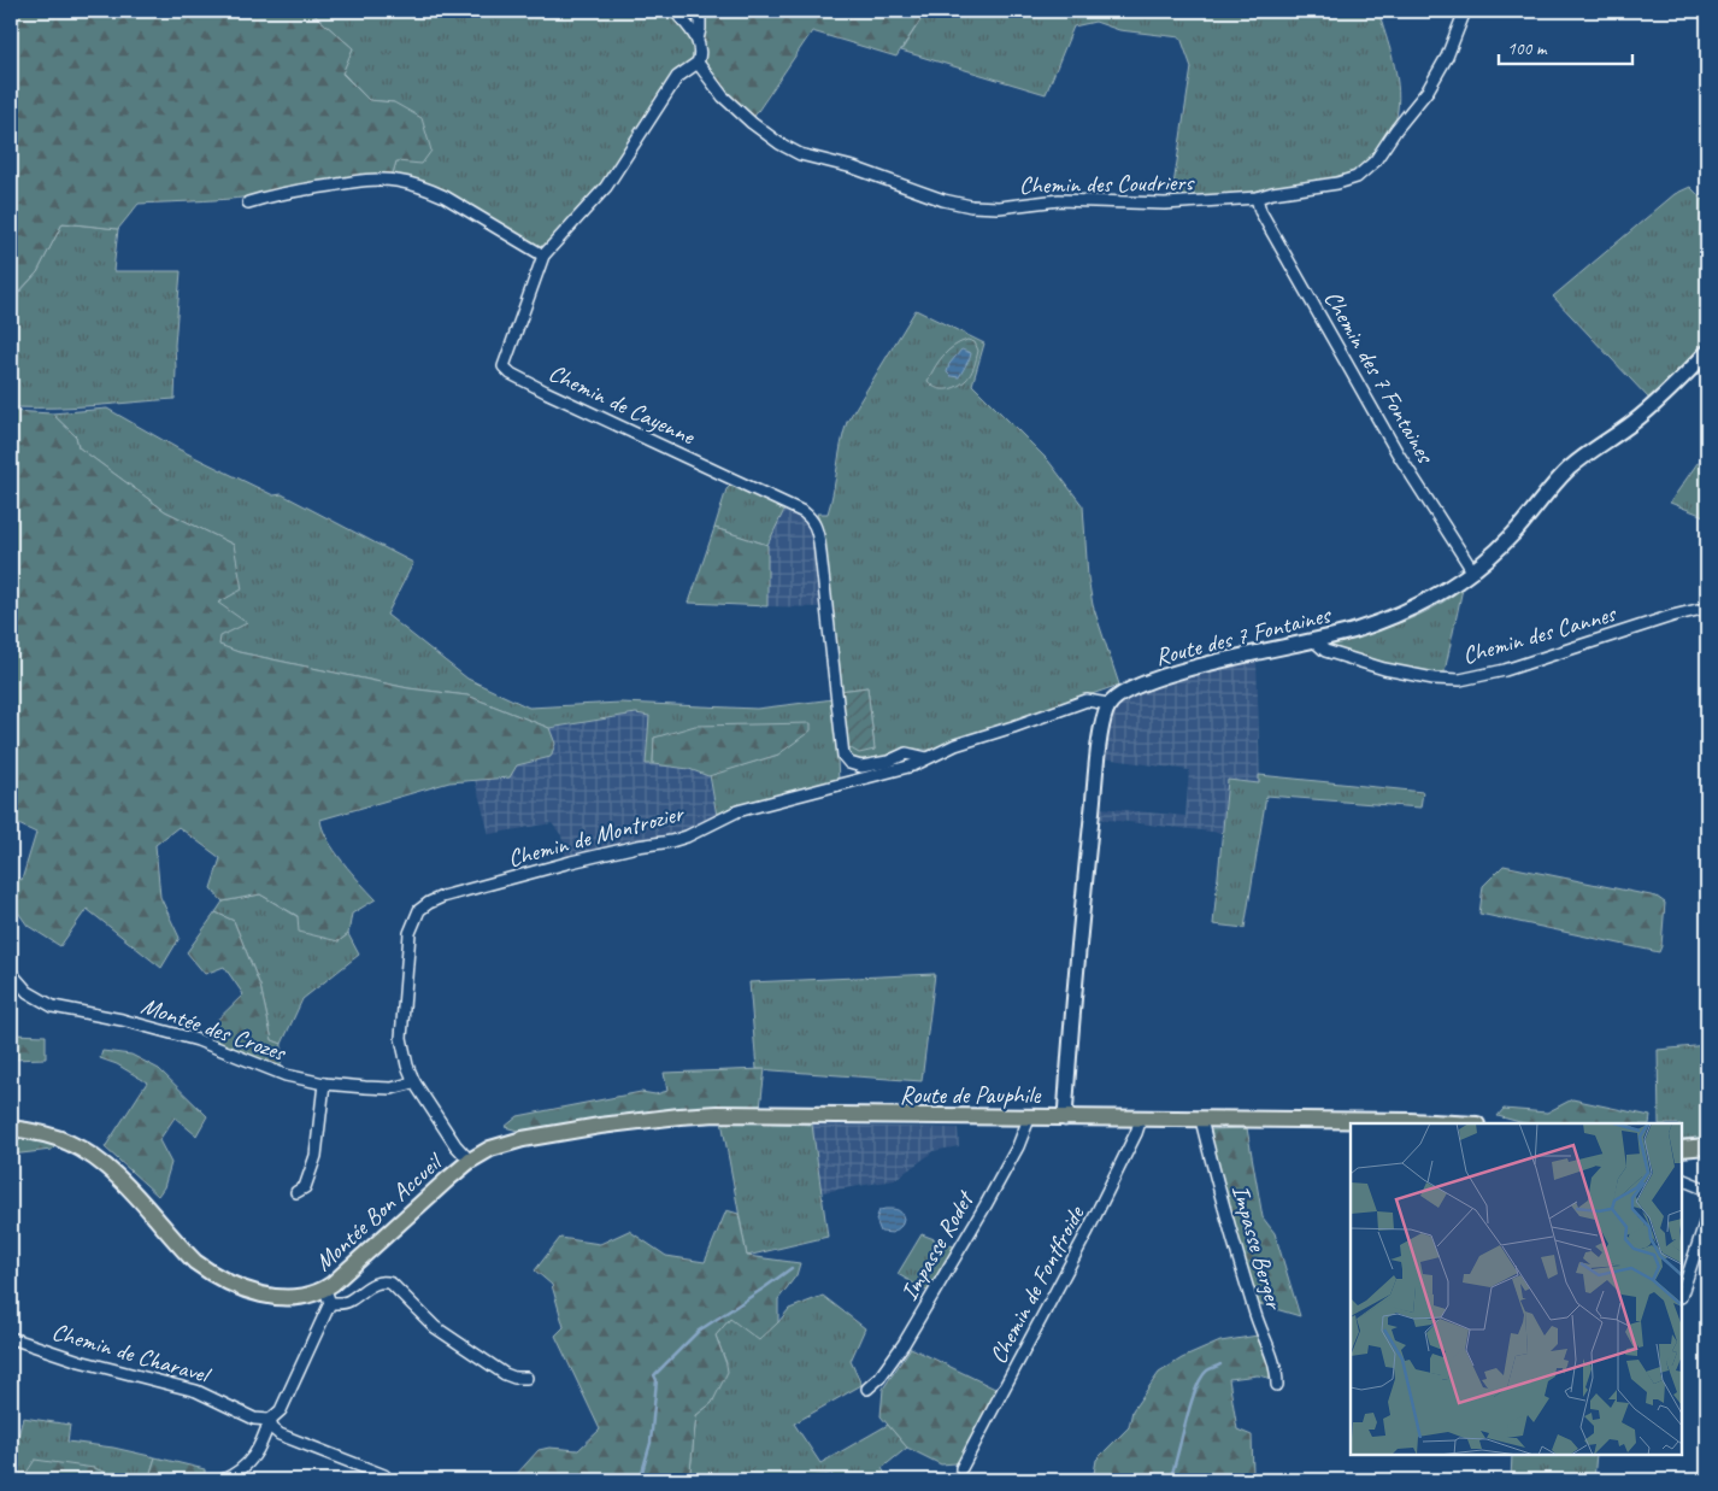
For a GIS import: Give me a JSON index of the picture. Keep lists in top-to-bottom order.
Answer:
{
  "streets": {
    "main road": ["Route de Pauphile", "Montée Bon Accueil"],
    "street": [
      "Chemin des Coudriers",
      "Chemin des 7 Fontaines",
      "Chemin de Cayenne",
      "Chemin des Cannes",
      "Route des 7 Fontaines",
      "Chemin de Montrozier",
      "Montée des Crozes",
      "Impasse Rodet",
      "Impasse Berger",
      "Chemin de Fontfroide",
      "Chemin de Charavel"
    ]
  },
  "crossings": [
    ["Chemin des Coudriers", "Chemin des 7 Fontaines"],
    ["Chemin des Coudriers", "Chemin de Cayenne"],
    ["Chemin des 7 Fontaines", "Route des 7 Fontaines"],
    ["Chemin de Cayenne", "Chemin de Montrozier"],
    ["Chemin des Cannes", "Route des 7 Fontaines"],
    ["Route des 7 Fontaines", "Chemin de Montrozier"],
    ["Chemin de Montrozier", "Montée des Crozes"],
    ["Chemin de Montrozier", "Route de Pauphile"],
    ["Chemin de Montrozier", "Montée Bon Accueil"],
    ["Route de Pauphile", "Montée Bon Accueil"],
    ["Route de Pauphile", "Impasse Rodet"],
    ["Route de Pauphile", "Impasse Berger"],
    ["Route de Pauphile", "Chemin de Fontfroide"]
  ],
  "scale_bar": "100 m"
}
